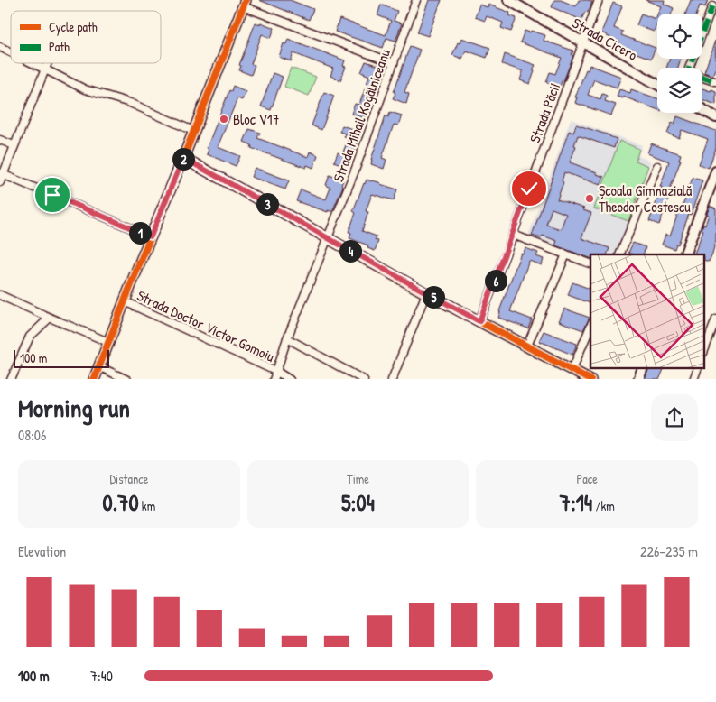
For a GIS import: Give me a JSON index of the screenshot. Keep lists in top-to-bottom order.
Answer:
{
  "streets": {
    "street": [
      "Strada Cicero",
      "Strada Păcii",
      "Strada Mihail Kogălniceanu",
      "Strada Doctor Victor Gomoiu"
    ]
  },
  "crossings": [
    ["Strada Cicero", "Strada Păcii"],
    ["Strada Mihail Kogălniceanu", "Strada Doctor Victor Gomoiu"]
  ],
  "places": ["Bloc V17", "Școala Gimnazială Theodor Costescu"],
  "legend": ["Cycle path", "Path"],
  "scale_bar": "100 m",
  "page": {
    "pins": [
      "2",
      "3",
      "1",
      "4",
      "6",
      "5"
    ],
    "scale": "100 m",
    "heading": ["Morning run", "08:06"],
    "stats": [
      ["Distance", "0.70 km"],
      ["Time", "5:04"],
      ["Pace", "7:14 /km"]
    ],
    "chart": ["Elevation", "226–235 m"],
    "list": [
      {
        "name": "100 m",
        "note": "7:40"
      }
    ]
  }
}
